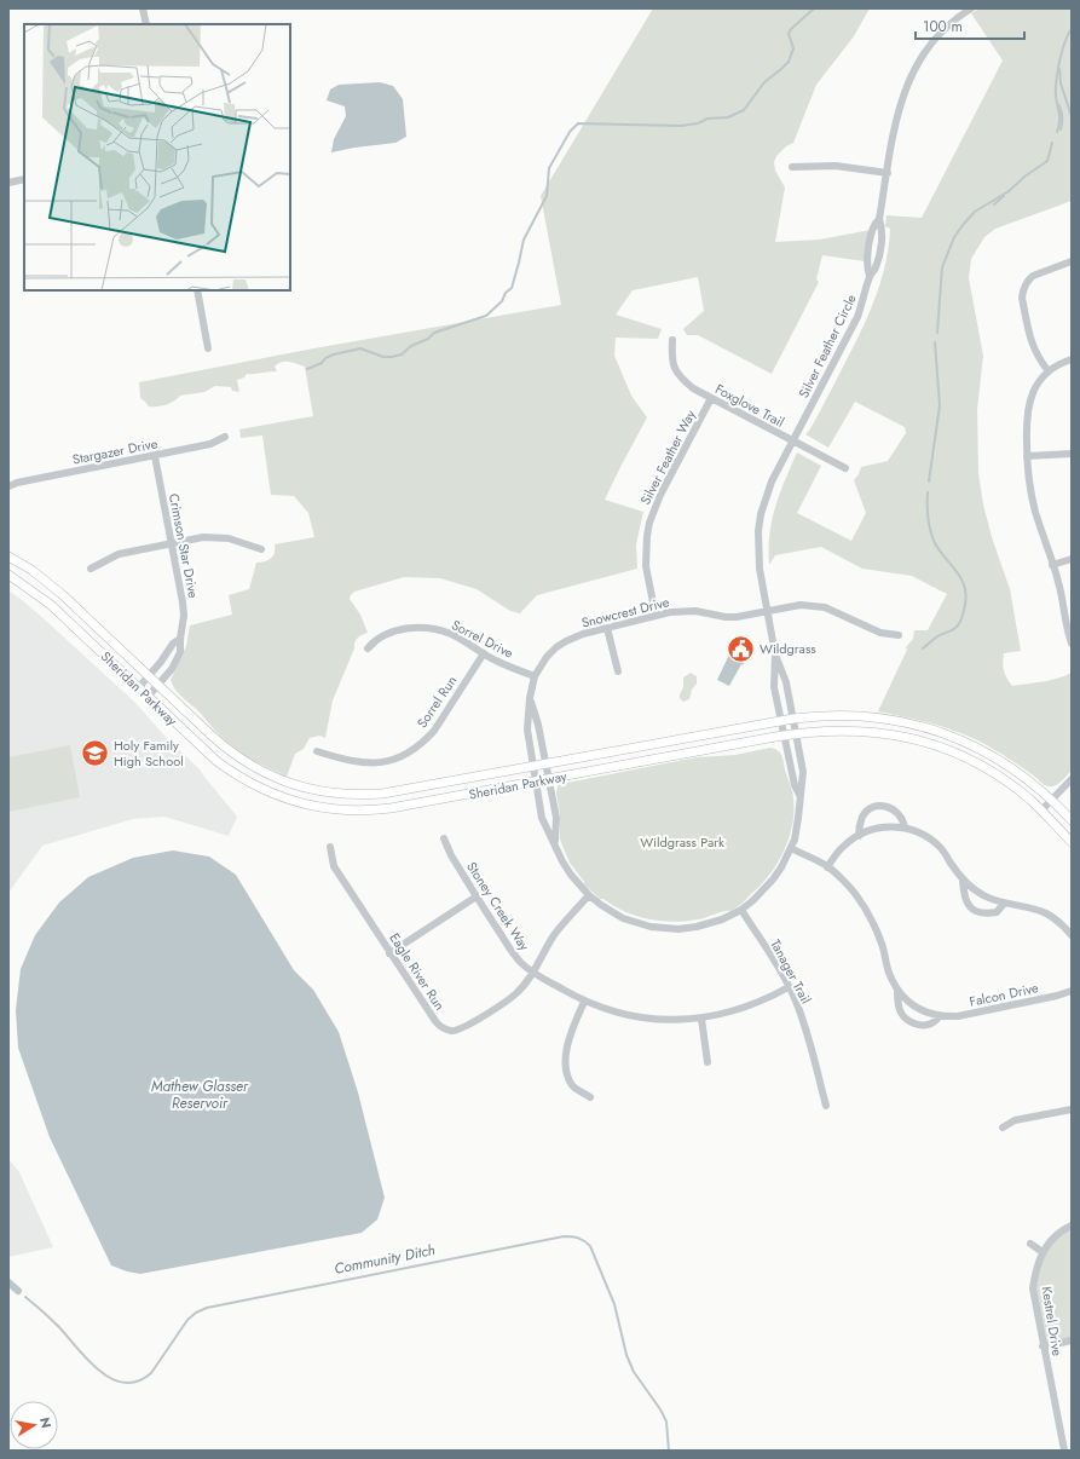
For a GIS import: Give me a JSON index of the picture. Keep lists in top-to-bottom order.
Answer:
{
  "streets": {
    "main road": ["Sheridan Parkway"],
    "street": [
      "Silver Feather Circle",
      "Foxglove Trail",
      "Stargazer Drive",
      "Silver Feather Way",
      "Crimson Star Drive",
      "Snowcrest Drive",
      "Sorrel Drive",
      "Sorrel Run",
      "Stoney Creek Way",
      "Eagle River Run",
      "Tanager Trail",
      "Falcon Drive",
      "Kestrel Drive"
    ]
  },
  "crossings": [
    ["Silver Feather Circle", "Foxglove Trail"],
    ["Silver Feather Circle", "Snowcrest Drive"],
    ["Silver Feather Circle", "Sheridan Parkway"],
    ["Silver Feather Circle", "Tanager Trail"],
    ["Silver Feather Circle", "Falcon Drive"],
    ["Foxglove Trail", "Silver Feather Way"],
    ["Stargazer Drive", "Crimson Star Drive"],
    ["Silver Feather Way", "Snowcrest Drive"],
    ["Crimson Star Drive", "Sheridan Parkway"],
    ["Snowcrest Drive", "Sorrel Drive"],
    ["Snowcrest Drive", "Sheridan Parkway"],
    ["Snowcrest Drive", "Eagle River Run"],
    ["Snowcrest Drive", "Tanager Trail"],
    ["Sorrel Drive", "Sorrel Run"],
    ["Stoney Creek Way", "Eagle River Run"],
    ["Stoney Creek Way", "Tanager Trail"]
  ],
  "water": ["Mathew Glasser Reservoir", "Community Ditch"],
  "parks": ["Wildgrass Park"],
  "places": {
    "public building": ["Wildgrass"],
    "school or university": ["Holy Family High School"]
  },
  "scale_bar": "100 m",
  "north": "right"
}
